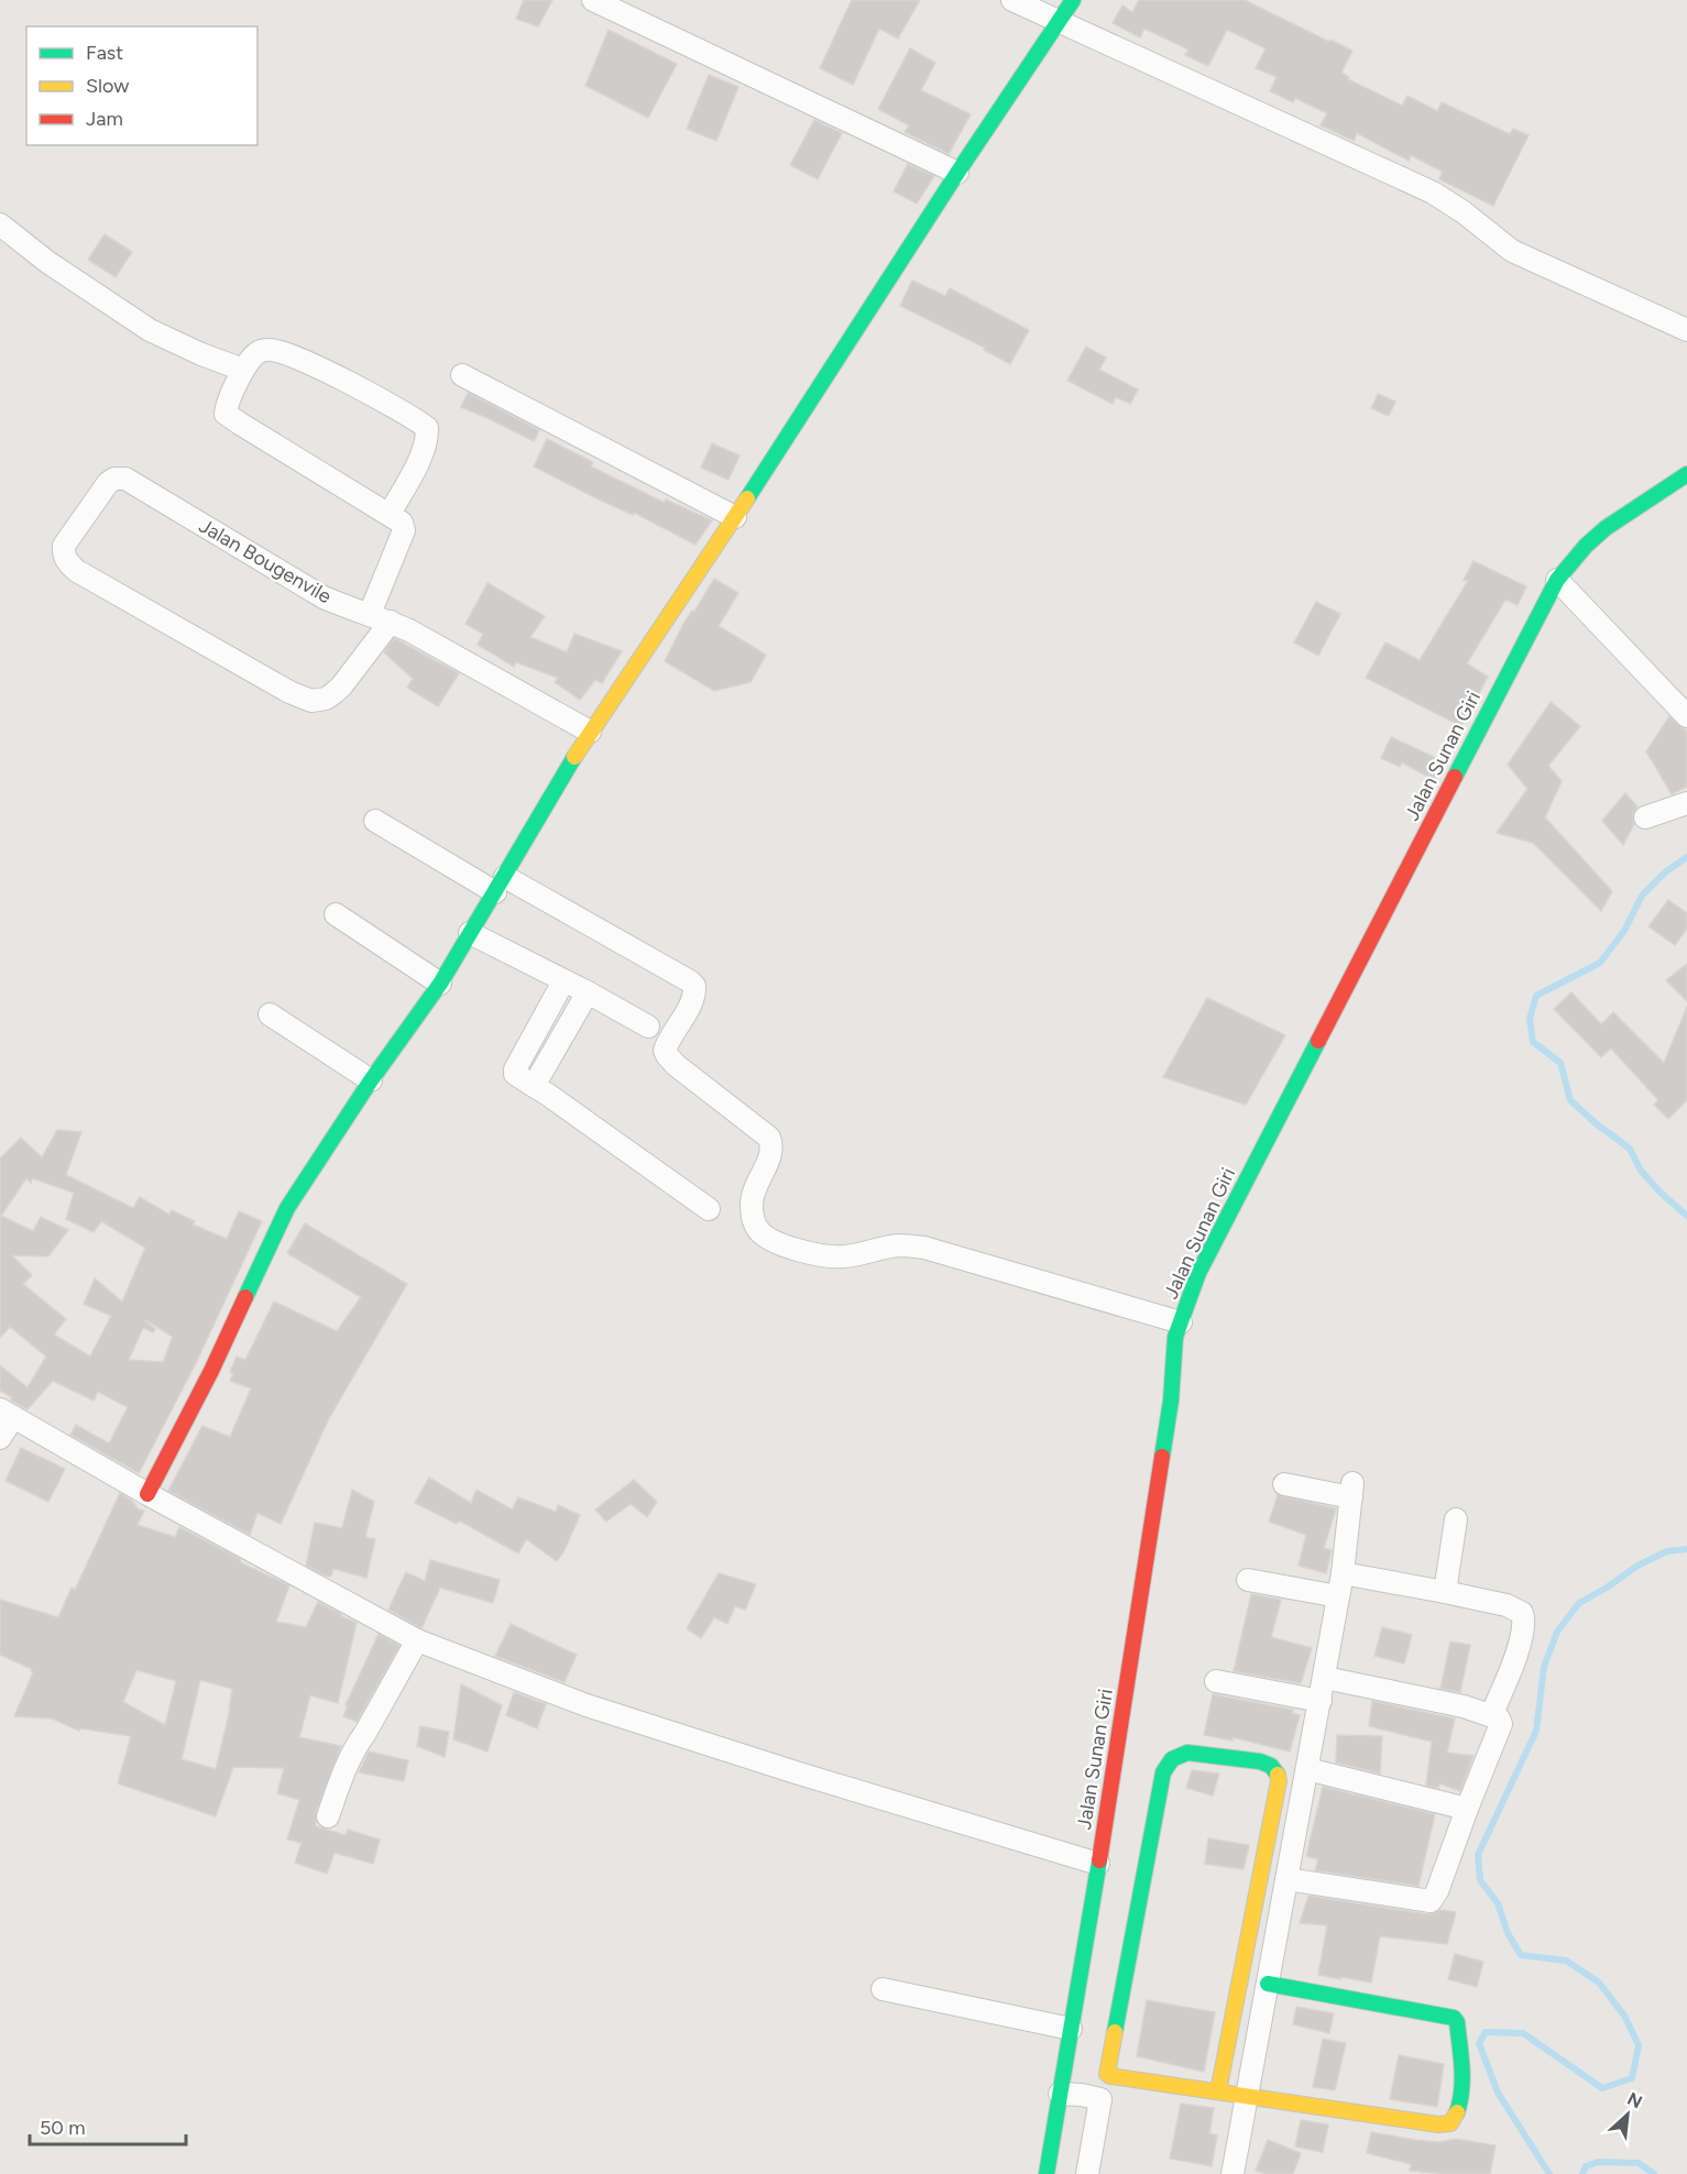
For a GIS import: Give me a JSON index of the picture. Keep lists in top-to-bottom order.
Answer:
{
  "streets": {
    "street": ["Jalan Bougenvile", "Jalan Sunan Giri"]
  },
  "legend": ["Fast", "Slow", "Jam"],
  "scale_bar": "50 m",
  "north": "top right"
}
